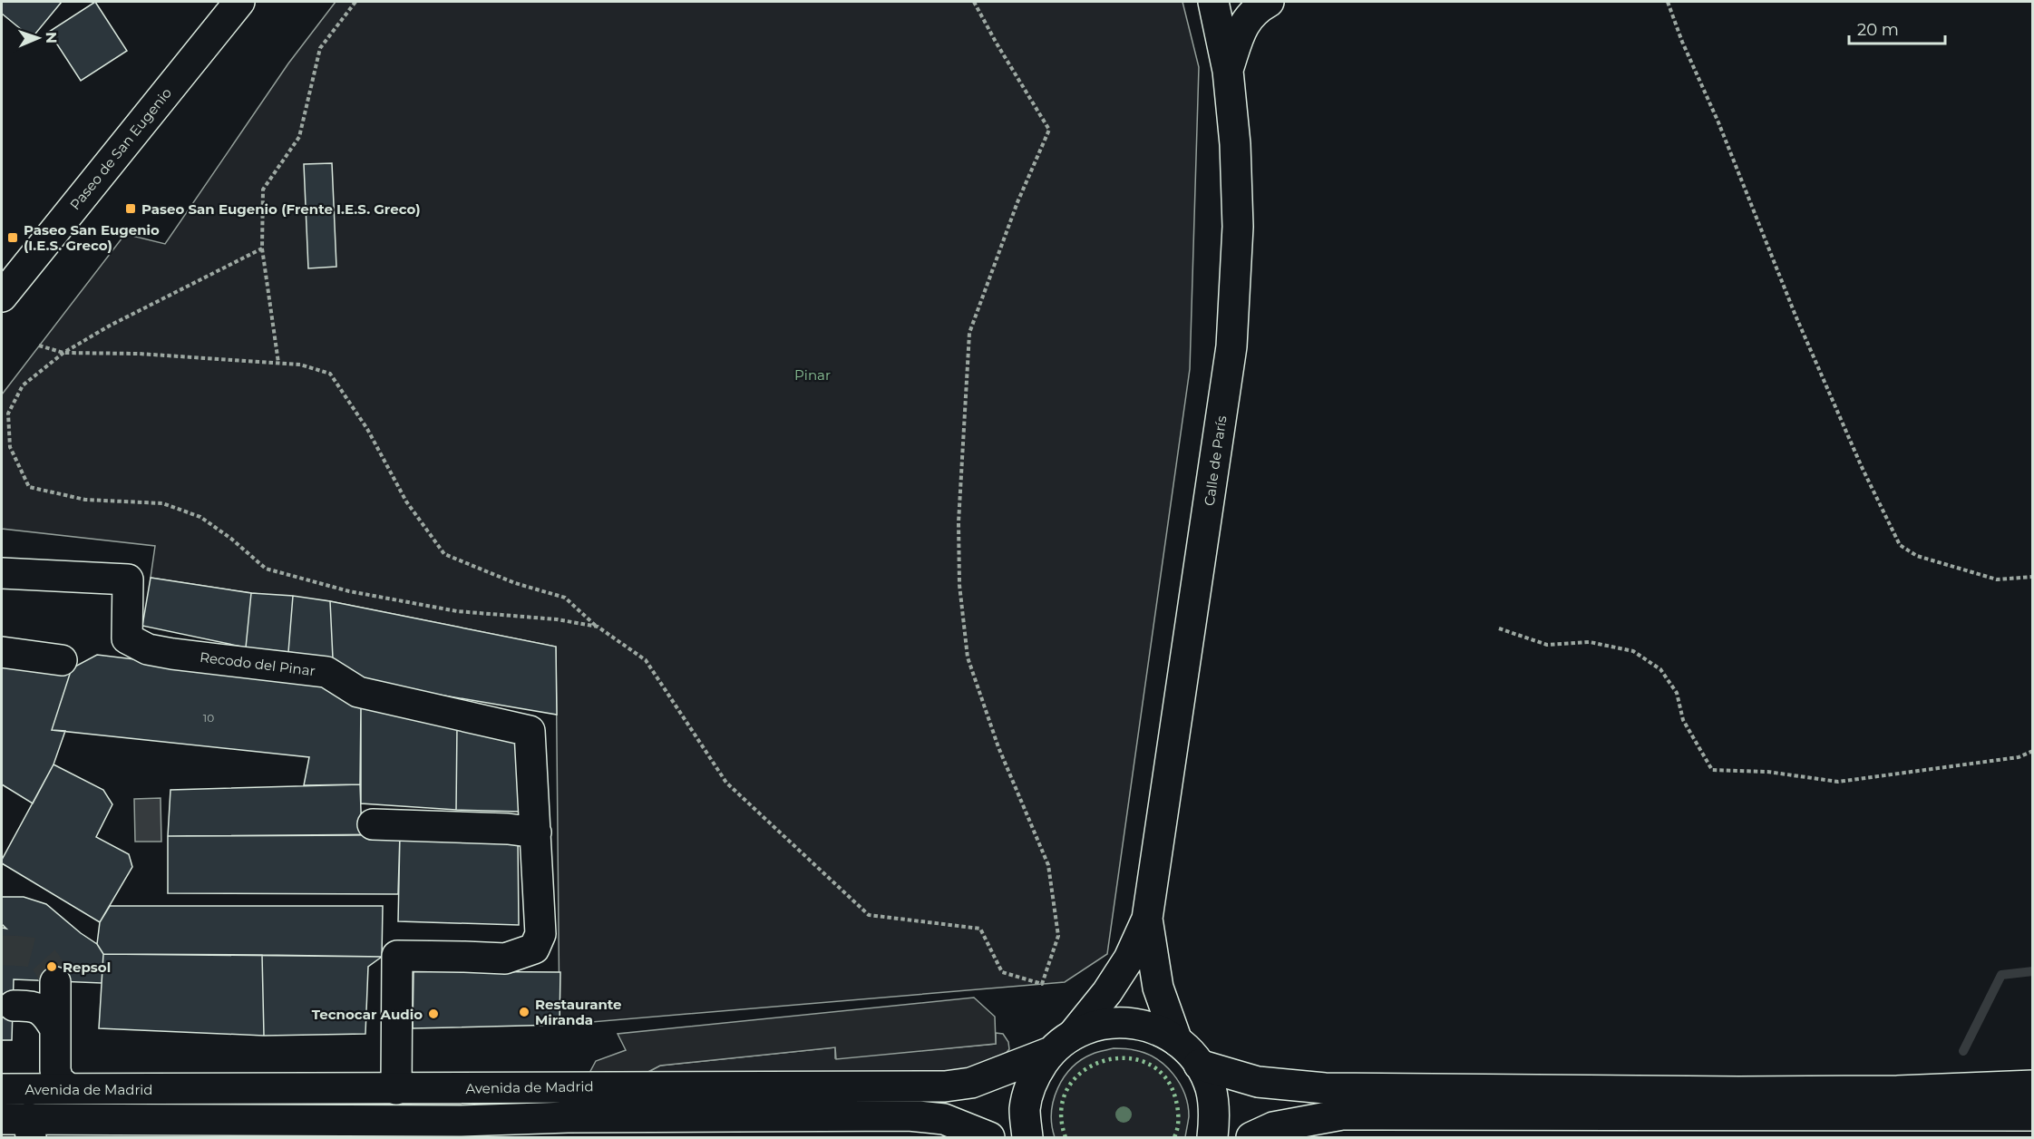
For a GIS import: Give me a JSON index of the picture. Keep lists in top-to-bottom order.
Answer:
{
  "streets": {
    "main road": [
      "Paseo de San Eugenio",
      "Calle de París",
      "Recodo del Pinar",
      "Avenida de Madrid"
    ]
  },
  "crossings": [
    ["Calle de París", "Avenida de Madrid"],
    ["Recodo del Pinar", "Avenida de Madrid"]
  ],
  "parks": ["Pinar"],
  "places": {
    "transit": ["Paseo San Eugenio (Frente I.E.S. Greco)", "Paseo San Eugenio (I.E.S. Greco)"],
    "other": ["Repsol", "Restaurante Miranda", "Tecnocar Audio"]
  },
  "house_numbers": ["10"],
  "scale_bar": "20 m",
  "north": "right"
}
